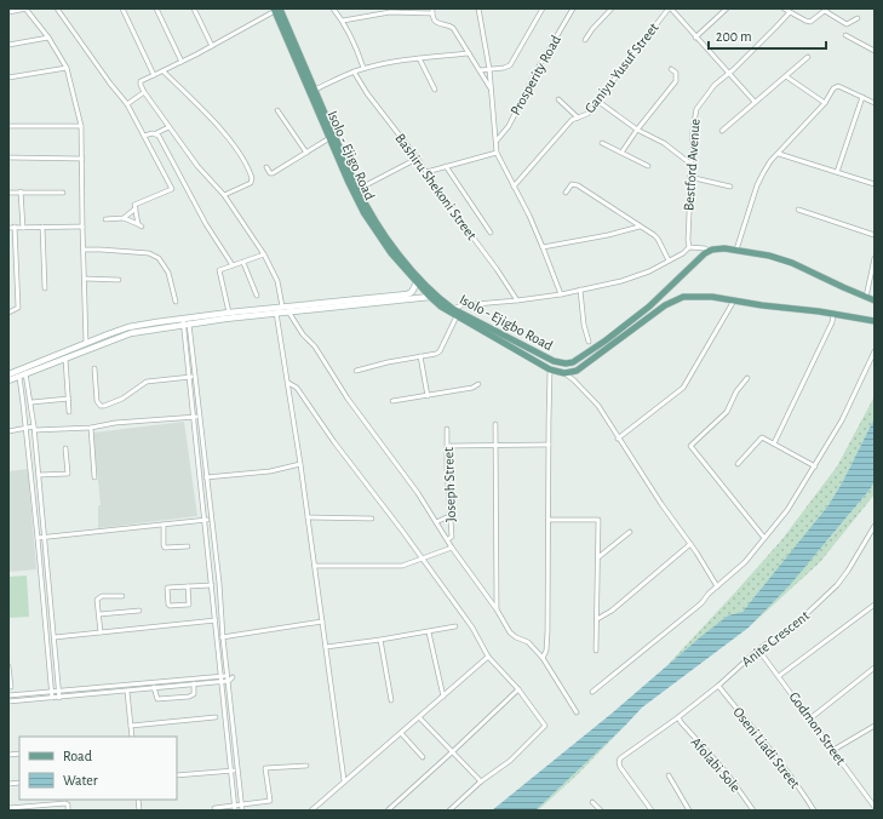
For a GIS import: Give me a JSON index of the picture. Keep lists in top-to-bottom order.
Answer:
{
  "streets": {
    "main road": ["Isolo - Ejigo Road", "Isolo - Ejigbo Road"],
    "street": [
      "Ganiyu Yusuf Street",
      "Prosperity Road",
      "Bestford Avenue",
      "Bashiru Shekoni Street",
      "Joseph Street",
      "Anite Crescent",
      "Godmon Street",
      "Oseni Liadi Street",
      "Afolabi Sole"
    ]
  },
  "crossings": [
    ["Isolo - Ejigo Road", "Isolo - Ejigbo Road"],
    ["Anite Crescent", "Godmon Street"],
    ["Anite Crescent", "Oseni Liadi Street"],
    ["Anite Crescent", "Afolabi Sole"]
  ],
  "legend": ["Road", "Water"],
  "scale_bar": "200 m"
}
